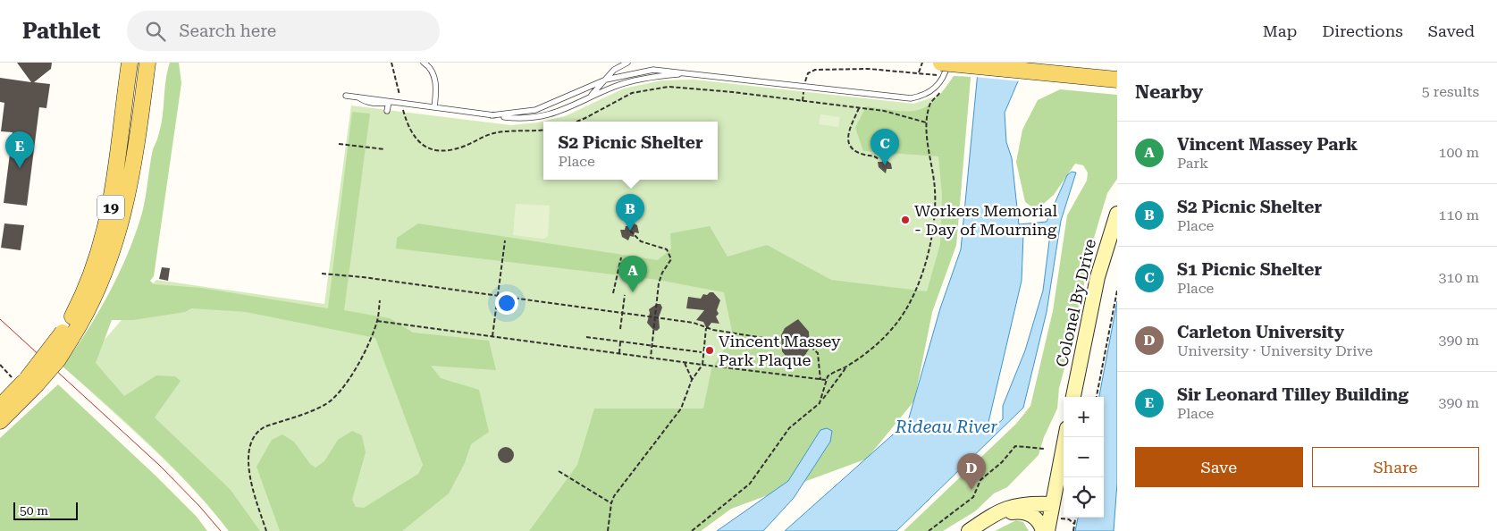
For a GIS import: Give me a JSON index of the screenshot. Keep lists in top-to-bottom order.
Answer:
{
  "streets": {
    "main road": ["19", "Colonel By Drive"]
  },
  "water": ["Rideau River"],
  "places": ["Workers Memorial - Day of Mourning", "Vincent Massey Park Plaque"],
  "scale_bar": "50 m",
  "page": {
    "header": "Pathlet",
    "search": "Search here",
    "nav": ["Map", "Directions", "Saved"],
    "heading": ["Nearby", "5 results"],
    "list": [
      {
        "mark": "A",
        "name": "Vincent Massey Park",
        "note": "Park",
        "value": "100 m"
      },
      {
        "mark": "B",
        "name": "S2 Picnic Shelter",
        "note": "Place",
        "value": "110 m"
      },
      {
        "mark": "C",
        "name": "S1 Picnic Shelter",
        "note": "Place",
        "value": "310 m"
      },
      {
        "mark": "D",
        "name": "Carleton University",
        "note": "University · University Drive",
        "value": "390 m"
      },
      {
        "mark": "E",
        "name": "Sir Leonard Tilley Building",
        "note": "Place",
        "value": "390 m"
      }
    ],
    "popup": ["S2 Picnic Shelter", "Place"],
    "pins": [
      "C",
      "E",
      "B",
      "A",
      "D"
    ],
    "map_buttons": ["+", "−"],
    "buttons": ["Save", "Share"],
    "scale": "50 m"
  }
}
